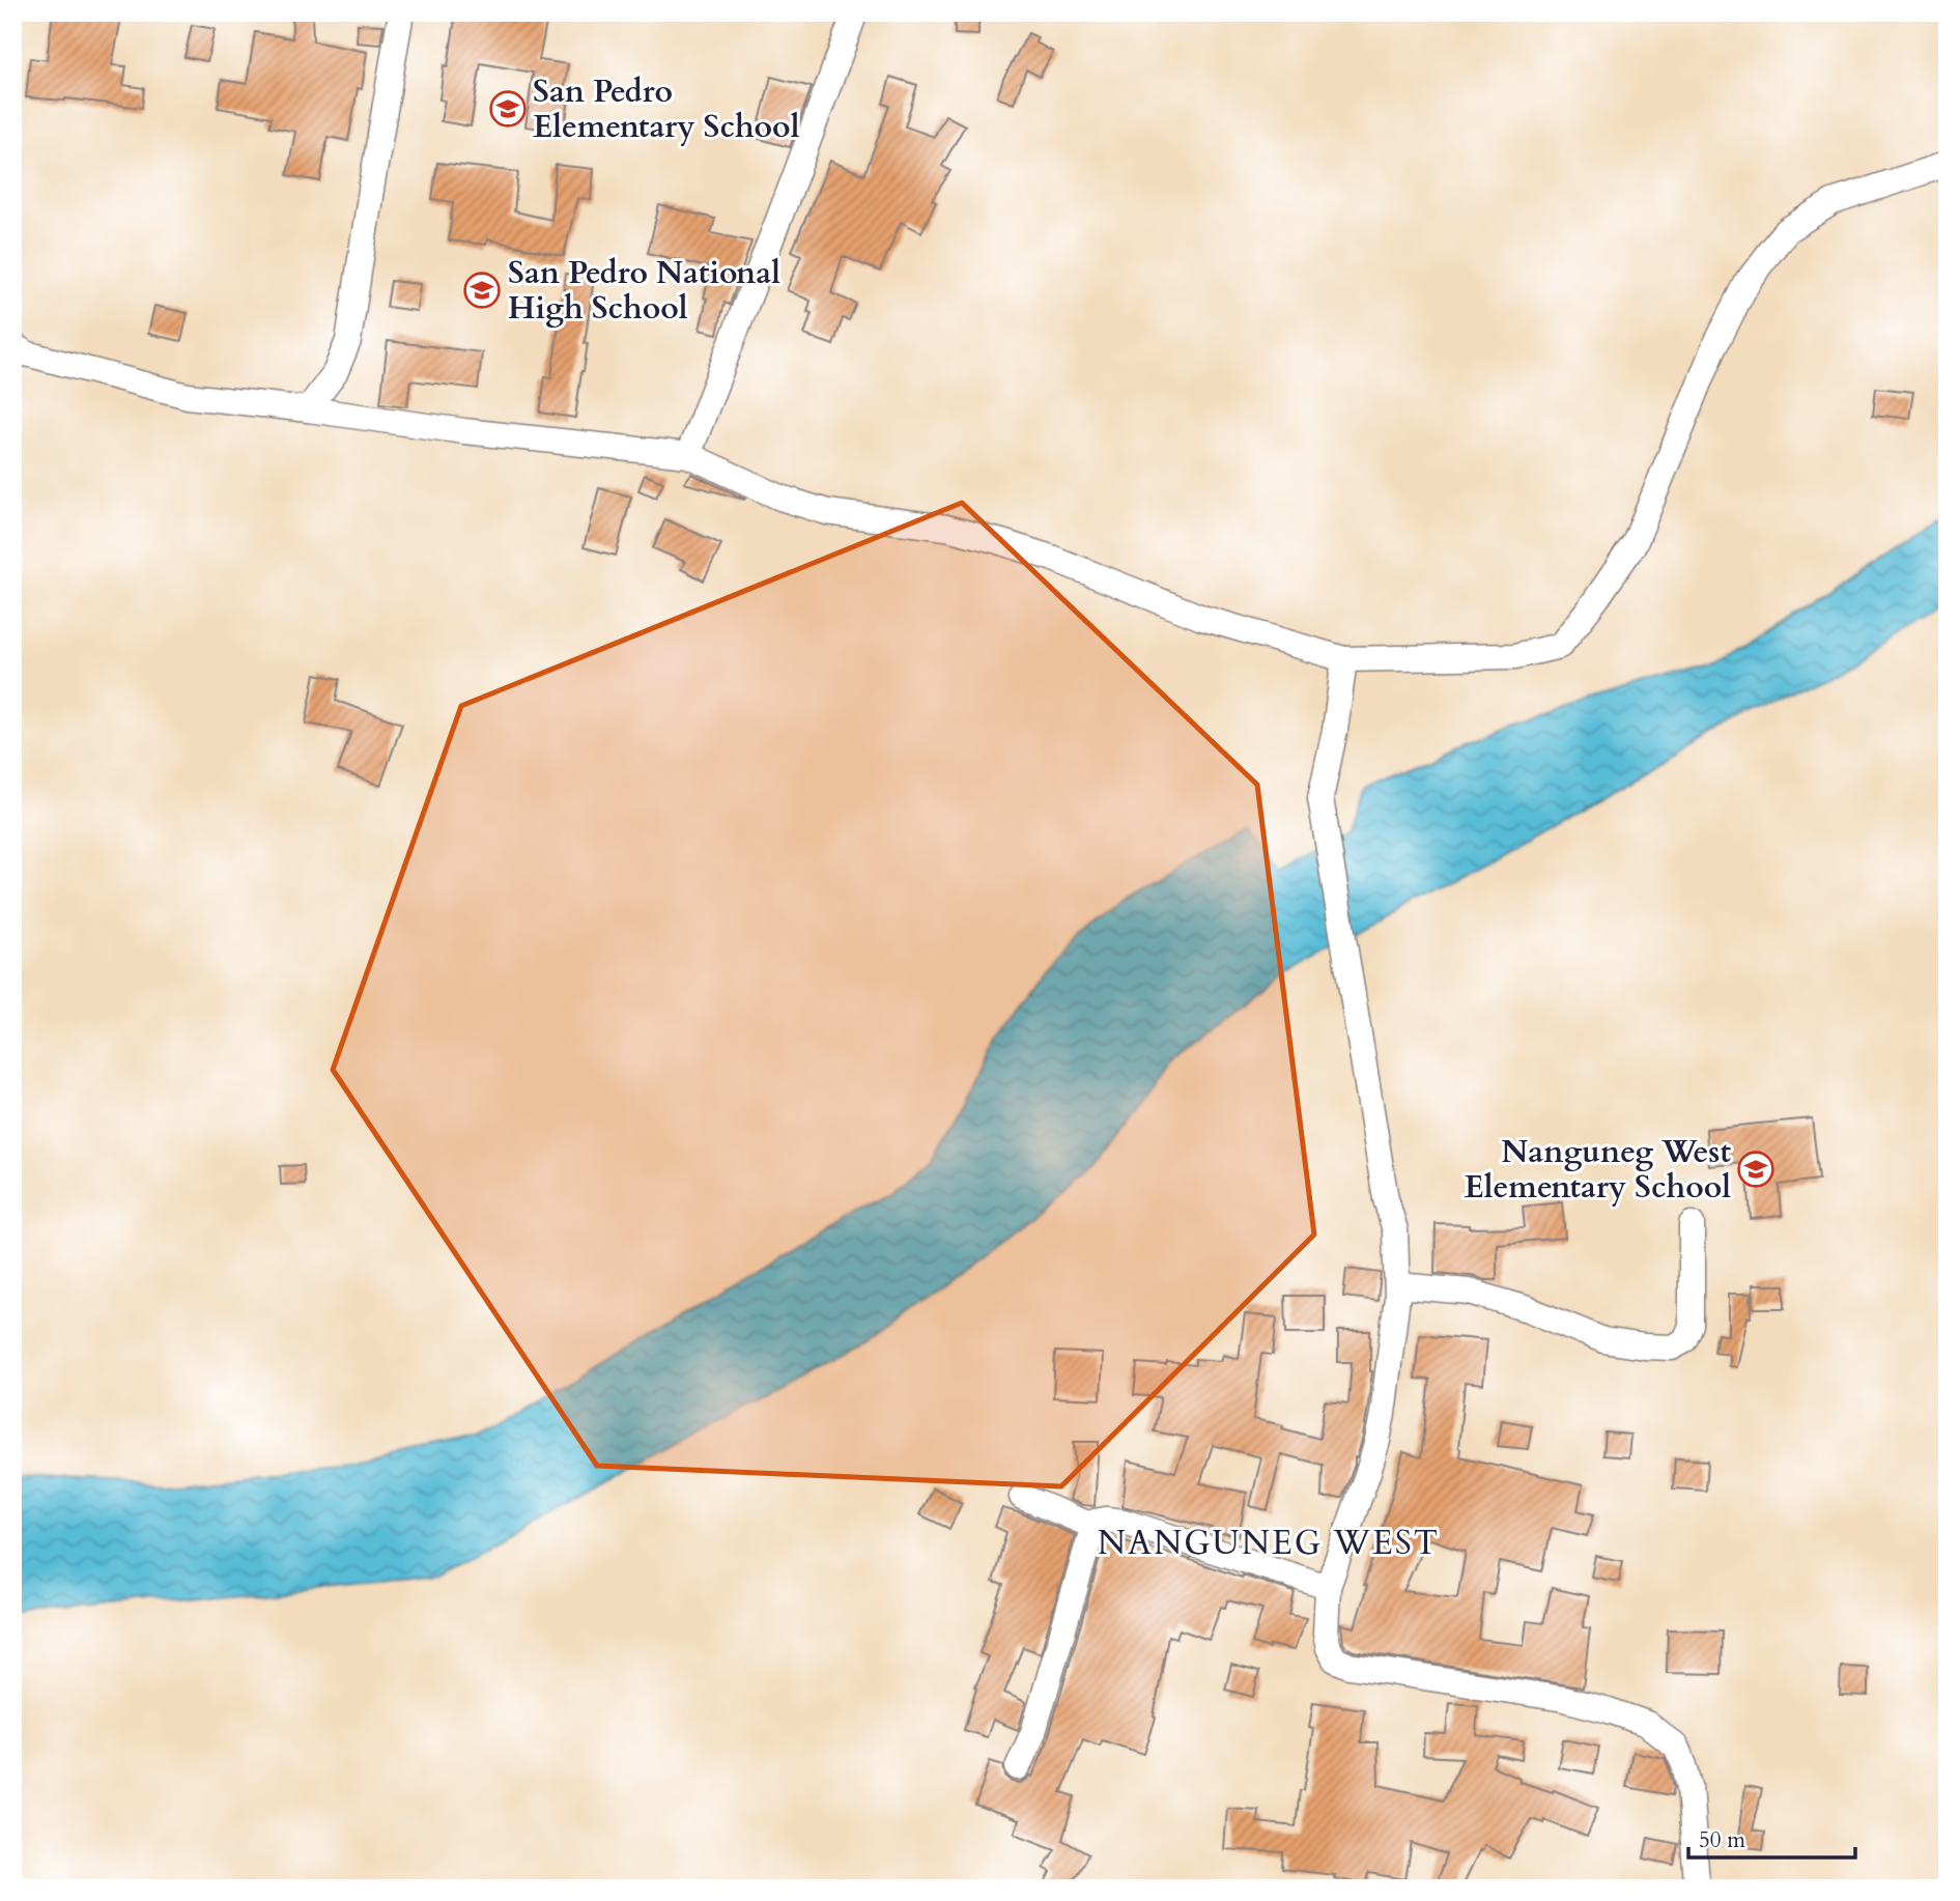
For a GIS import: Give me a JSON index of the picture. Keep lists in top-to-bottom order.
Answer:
{
  "districts": ["NANGUNEG WEST"],
  "places": {
    "school or university": ["San Pedro Elementary School", "San Pedro National High School", "Nanguneg West Elementary School"]
  },
  "scale_bar": "50 m"
}
